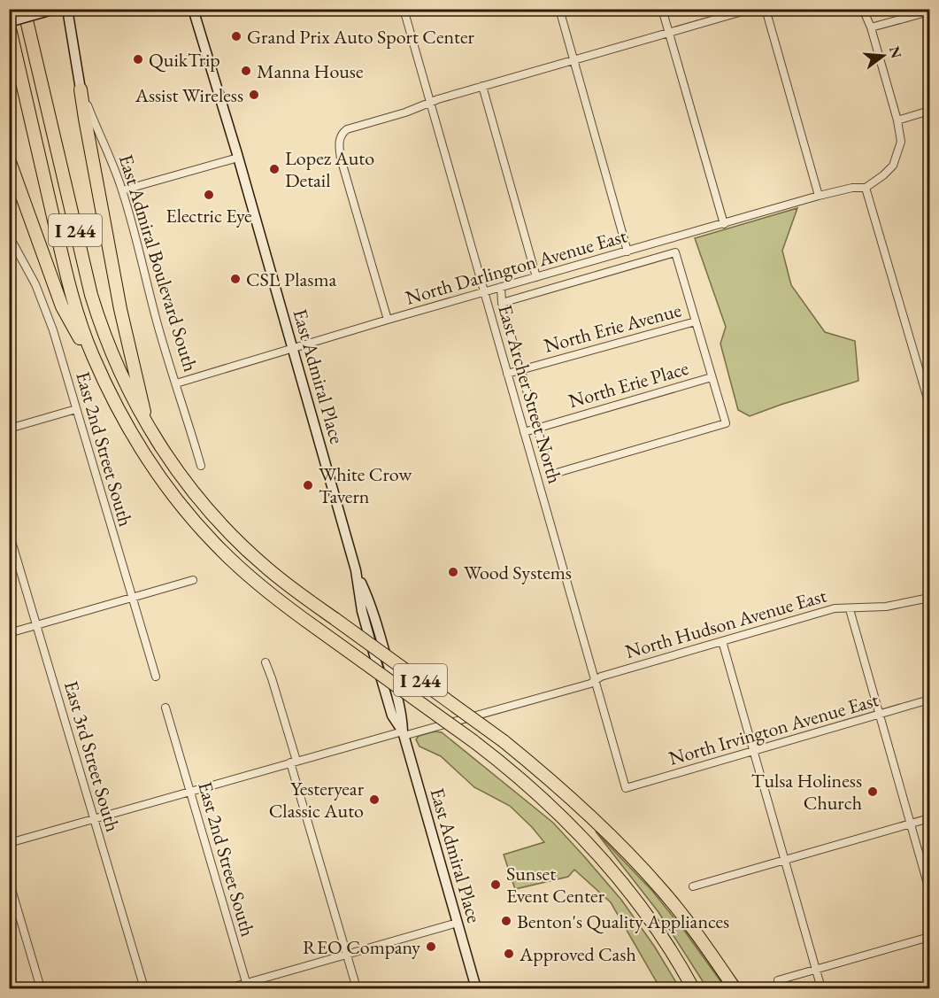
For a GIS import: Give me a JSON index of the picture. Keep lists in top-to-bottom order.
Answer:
{
  "streets": {
    "highway": ["I 244"],
    "main road": ["East Admiral Boulevard South", "East Admiral Place"],
    "street": [
      "North Darlington Avenue East",
      "North Erie Avenue",
      "North Erie Place",
      "East Archer Street North",
      "East 2nd Street South",
      "North Hudson Avenue East",
      "North Irvington Avenue East",
      "East 3rd Street South"
    ]
  },
  "crossings": [
    ["East Admiral Boulevard South", "North Darlington Avenue East"],
    ["North Darlington Avenue East", "North Erie Avenue"],
    ["North Darlington Avenue East", "East Admiral Place"],
    ["North Darlington Avenue East", "East Archer Street North"],
    ["North Erie Avenue", "East Archer Street North"],
    ["East Admiral Place", "North Hudson Avenue East"],
    ["North Erie Place", "East Archer Street North"],
    ["East Archer Street North", "North Hudson Avenue East"],
    ["East Archer Street North", "North Irvington Avenue East"]
  ],
  "places": [
    "Grand Prix Auto Sport Center",
    "QuikTrip",
    "Manna House",
    "Assist Wireless",
    "Lopez Auto Detail",
    "Electric Eye",
    "CSL Plasma",
    "White Crow Tavern",
    "Wood Systems",
    "Tulsa Holiness Church",
    "Yesteryear Classic Auto",
    "Sunset Event Center",
    "Benton's Quality Appliances",
    "REO Company",
    "Approved Cash"
  ],
  "north": "right"
}
